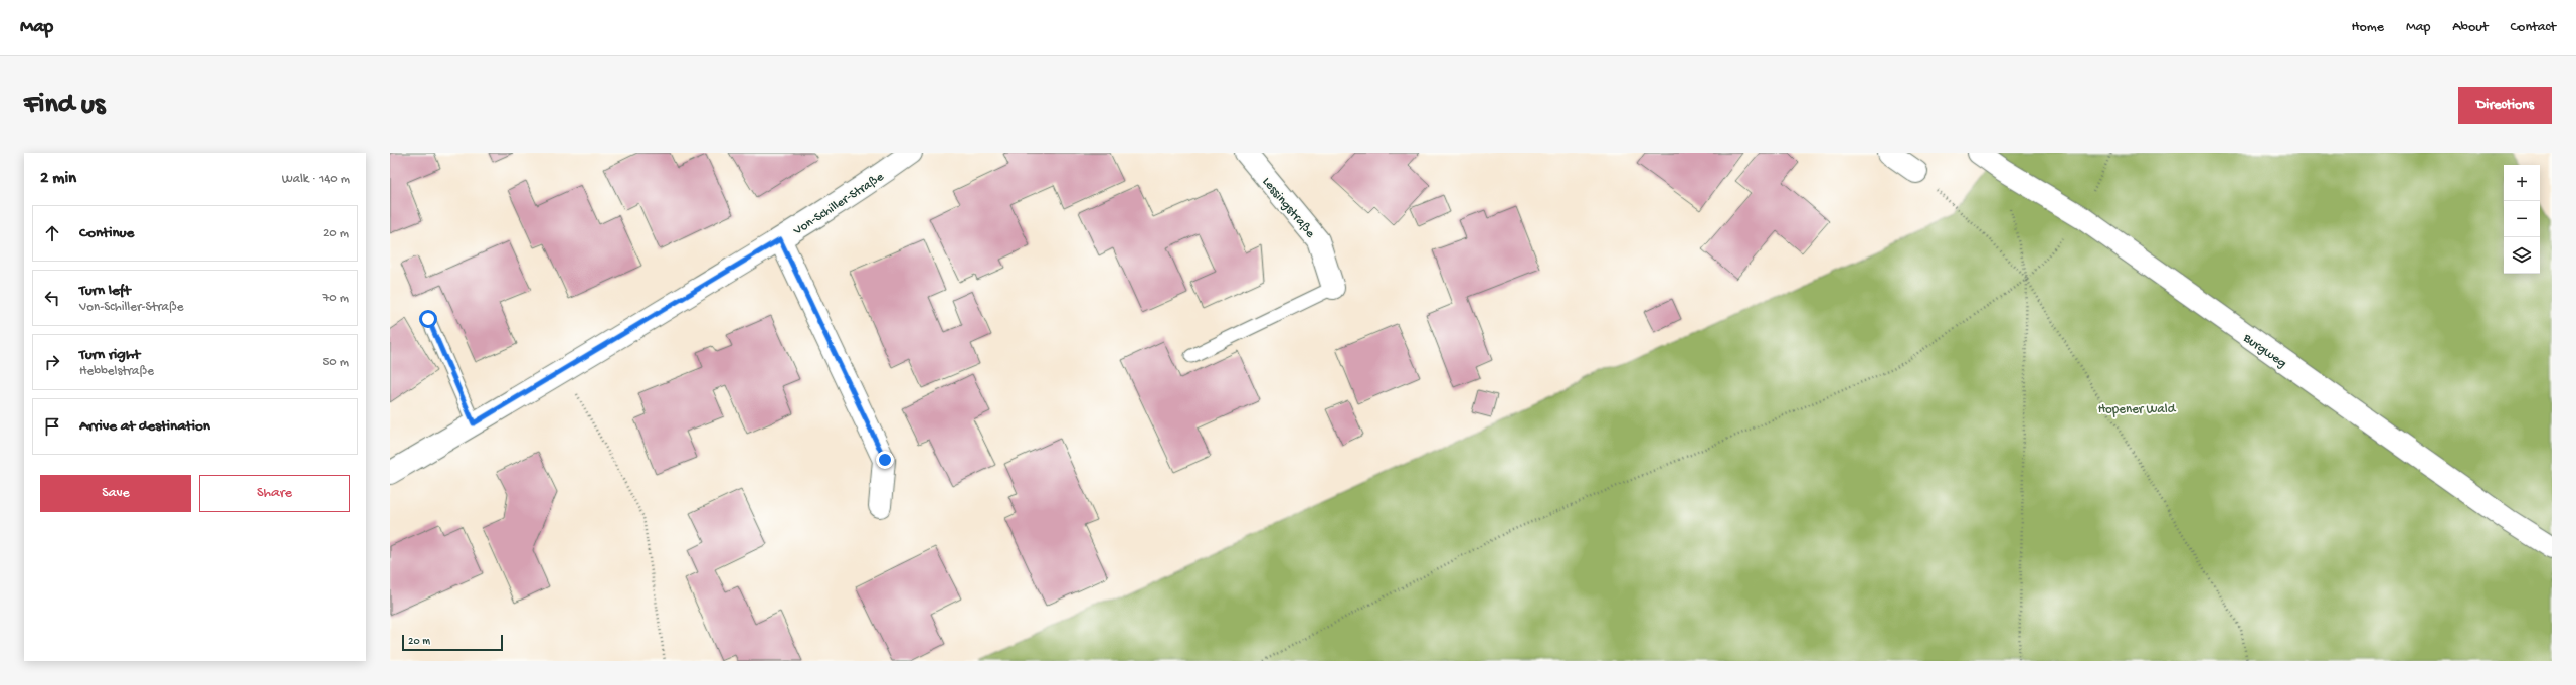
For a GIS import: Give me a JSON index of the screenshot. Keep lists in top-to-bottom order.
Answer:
{
  "streets": {
    "street": ["Von-Schiller-Straße", "Lessingstraße", "Burgweg"]
  },
  "parks": ["Hopener Wald"],
  "scale_bar": "20 m",
  "page": {
    "header": "Map",
    "nav": [
      "Home",
      "Map",
      "About",
      "Contact"
    ],
    "buttons": [
      "Directions",
      ["Save", "Share"]
    ],
    "title": "Find us",
    "heading": ["2 min", "Walk · 140 m"],
    "map_buttons": ["+", "−"],
    "list": [
      ["Continue", "20 m"],
      ["Turn left", "Von-Schiller-Straße", "70 m"],
      ["Turn right", "Hebbelstraße", "50 m"],
      "Arrive at destination"
    ],
    "scale": "20 m"
  }
}
